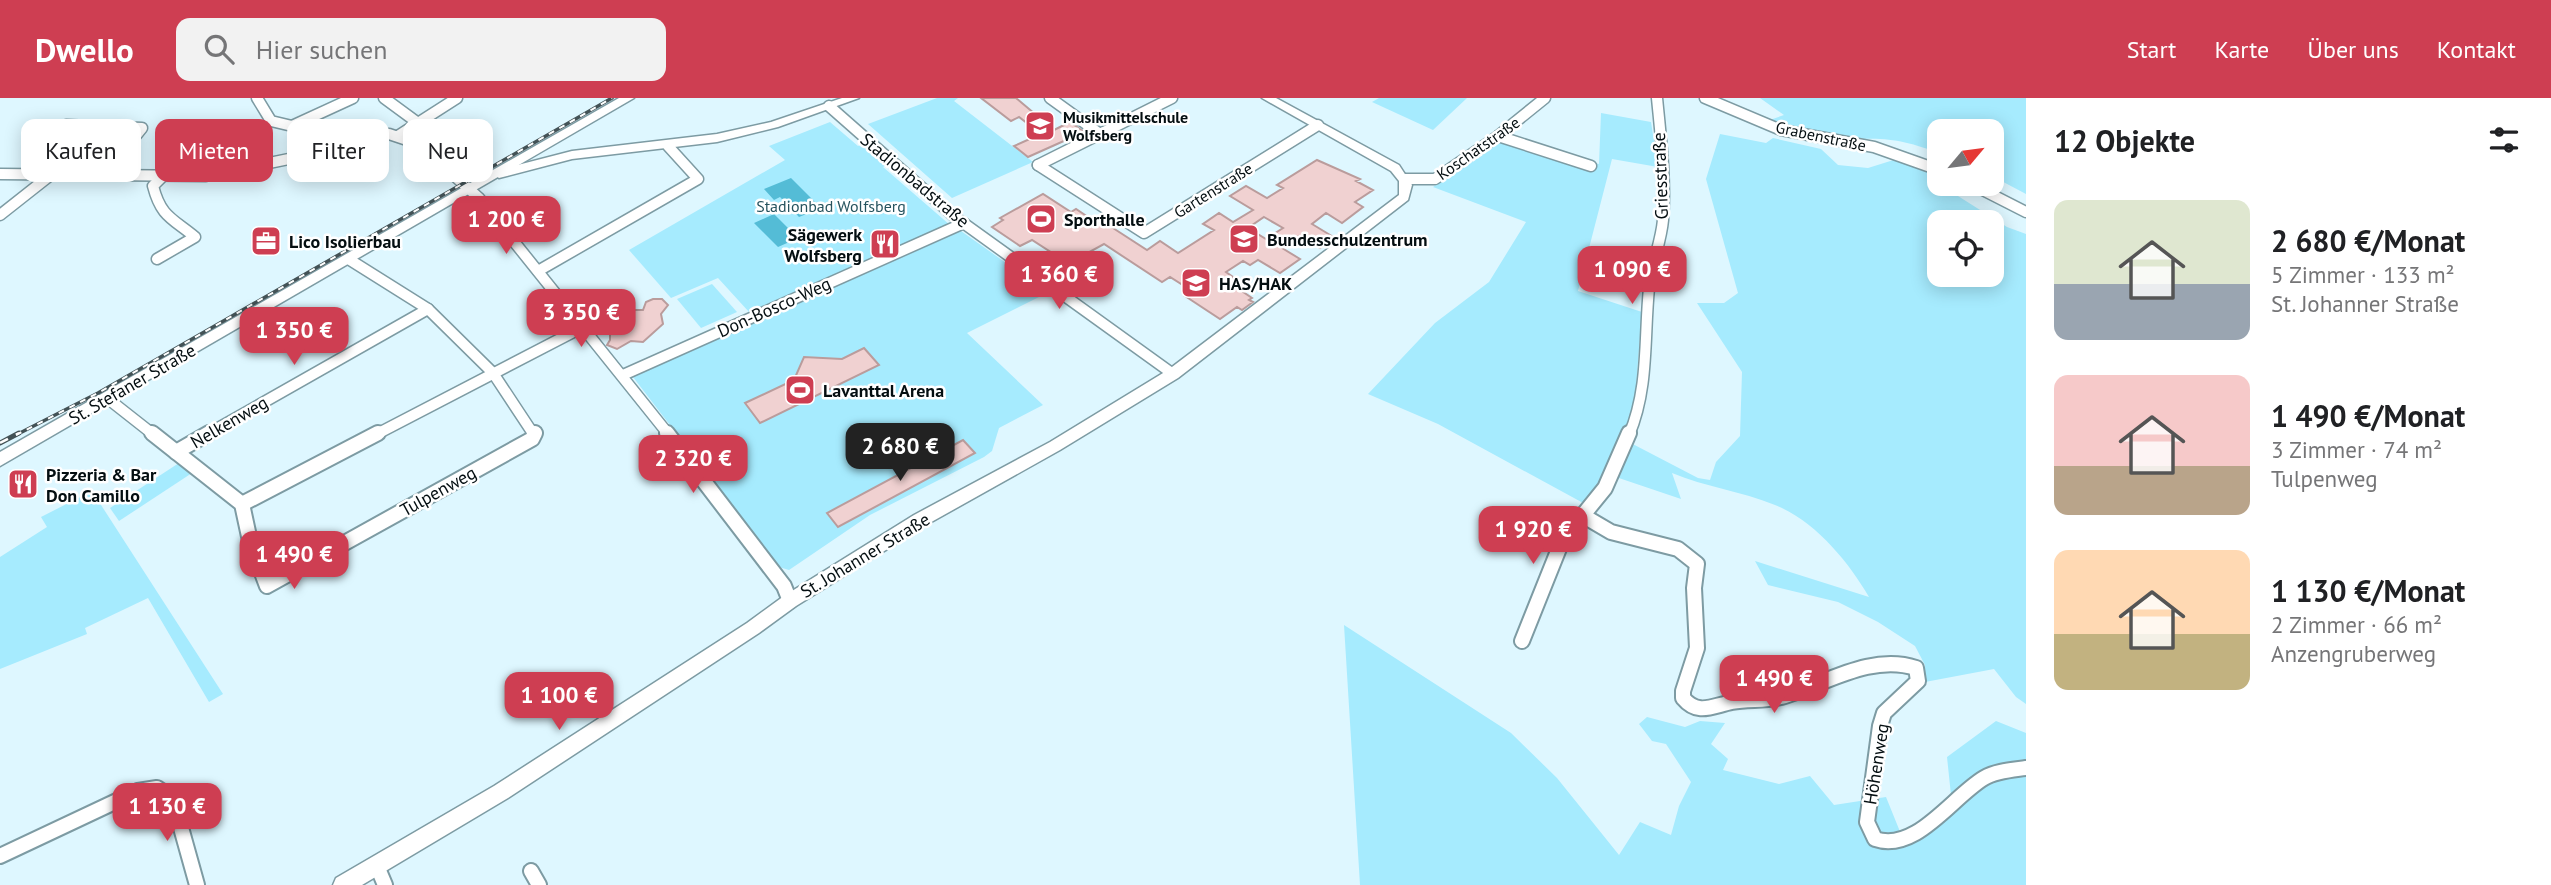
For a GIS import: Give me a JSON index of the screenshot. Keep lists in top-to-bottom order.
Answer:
{
  "streets": {
    "main road": ["St. Stefaner Straße"],
    "street": [
      "Grabenstraße",
      "Koschatstraße",
      "Griesstraße",
      "Stadionbadstraße",
      "Gartenstraße",
      "Don-Bosco-Weg",
      "Nelkenweg",
      "Tulpenweg",
      "St. Johanner Straße",
      "Höhenweg"
    ]
  },
  "crossings": [
    ["Koschatstraße", "St. Johanner Straße"],
    ["Griesstraße", "Höhenweg"],
    ["Stadionbadstraße", "Don-Bosco-Weg"],
    ["Stadionbadstraße", "St. Stefaner Straße"],
    ["Stadionbadstraße", "St. Johanner Straße"]
  ],
  "parks": ["Stadionbad Wolfsberg"],
  "places": {
    "school or university": ["Musikmittelschule Wolfsberg", "Bundesschulzentrum", "HAS/HAK"],
    "sports": ["Sporthalle", "Lavanttal Arena"],
    "office": ["Lico Isolierbau"],
    "restaurant": ["Sägewerk Wolfsberg", "Pizzeria & Bar Don Camillo"]
  },
  "north": "top right",
  "page": {
    "header": "Dwello",
    "search": "Hier suchen",
    "nav": [
      "Start",
      "Karte",
      "Über uns",
      "Kontakt"
    ],
    "heading": "12 Objekte",
    "chip": [
      "Kaufen",
      "Mieten",
      "Filter",
      "Neu"
    ],
    "list": [
      {
        "name": "2 680 €/Monat",
        "note": "5 Zimmer · 133 m² · St. Johanner Straße"
      },
      {
        "name": "1 490 €/Monat",
        "note": "3 Zimmer · 74 m² · Tulpenweg"
      },
      {
        "name": "1 130 €/Monat",
        "note": "2 Zimmer · 66 m² · Anzengruberweg"
      }
    ],
    "price": [
      "1 200 €",
      "1 090 €",
      "1 360 €",
      "3 350 €",
      "1 350 €",
      "2 680 €",
      "2 320 €",
      "1 920 €",
      "1 490 €",
      "1 490 €",
      "1 100 €",
      "1 130 €"
    ]
  }
}
